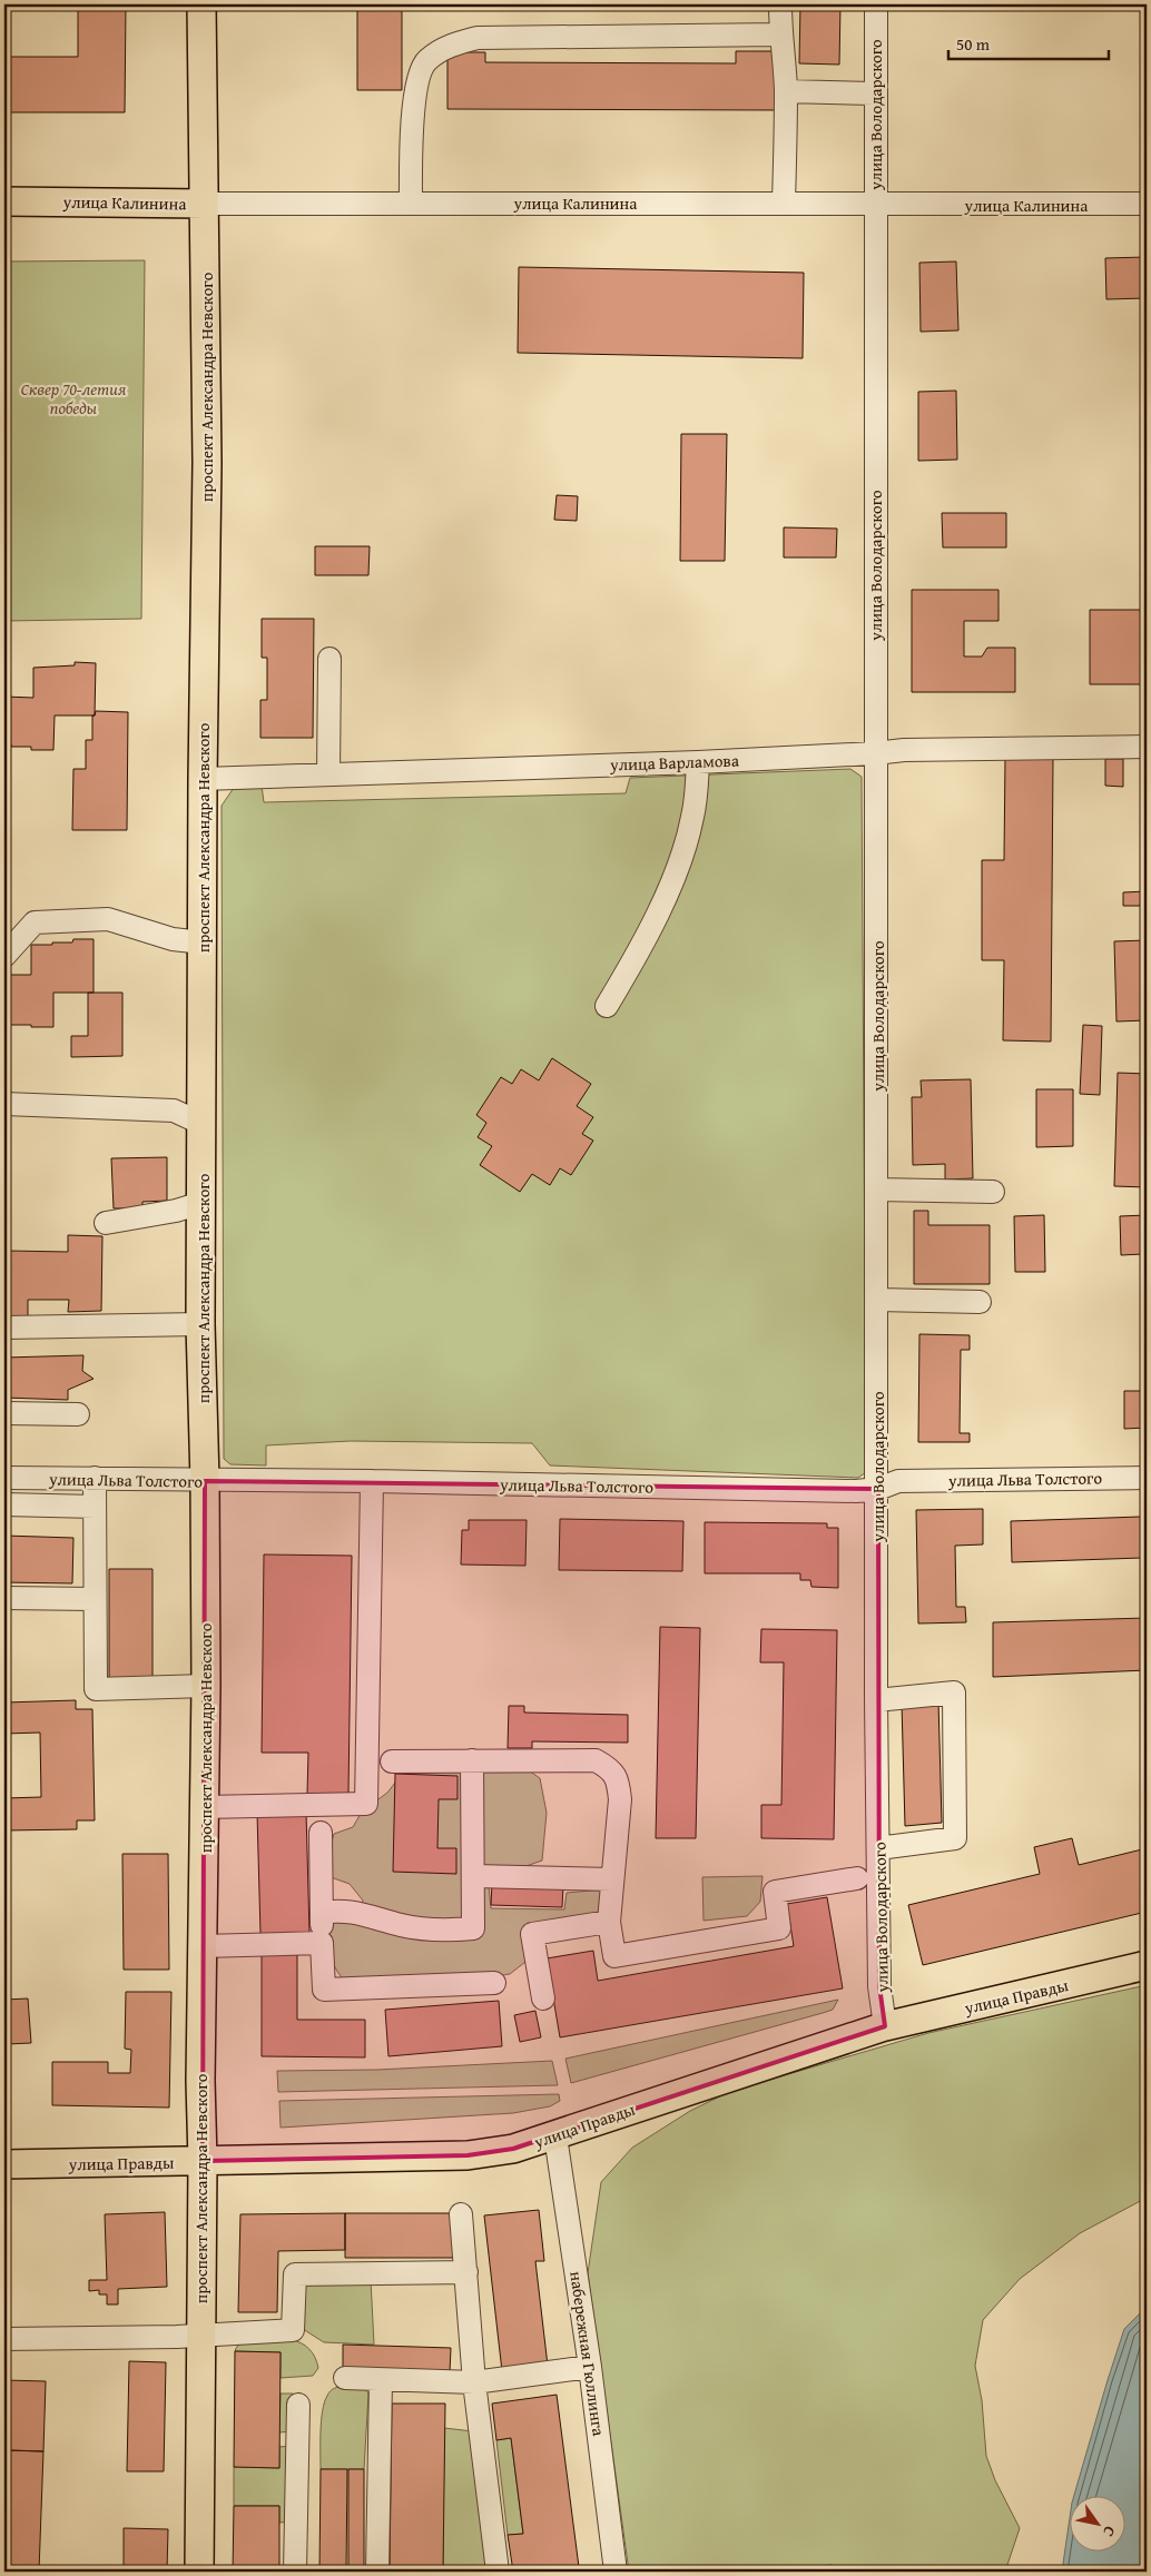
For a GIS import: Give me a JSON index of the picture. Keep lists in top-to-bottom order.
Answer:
{
  "streets": {
    "main road": ["улица Калинина", "проспект Александра Невского", "улица Правды"],
    "street": [
      "улица Володарского",
      "улица Варламова",
      "улица Льва Толстого",
      "набережная Гюллинга"
    ]
  },
  "crossings": [
    ["улица Володарского", "улица Калинина"],
    ["улица Володарского", "улица Варламова"],
    ["улица Володарского", "улица Льва Толстого"],
    ["улица Володарского", "улица Правды"],
    ["улица Калинина", "проспект Александра Невского"],
    ["проспект Александра Невского", "улица Варламова"],
    ["проспект Александра Невского", "улица Льва Толстого"],
    ["проспект Александра Невского", "улица Правды"],
    ["улица Правды", "набережная Гюллинга"]
  ],
  "parks": ["Сквер 70-летия победы"],
  "scale_bar": "50 m",
  "north": "bottom right"
}
